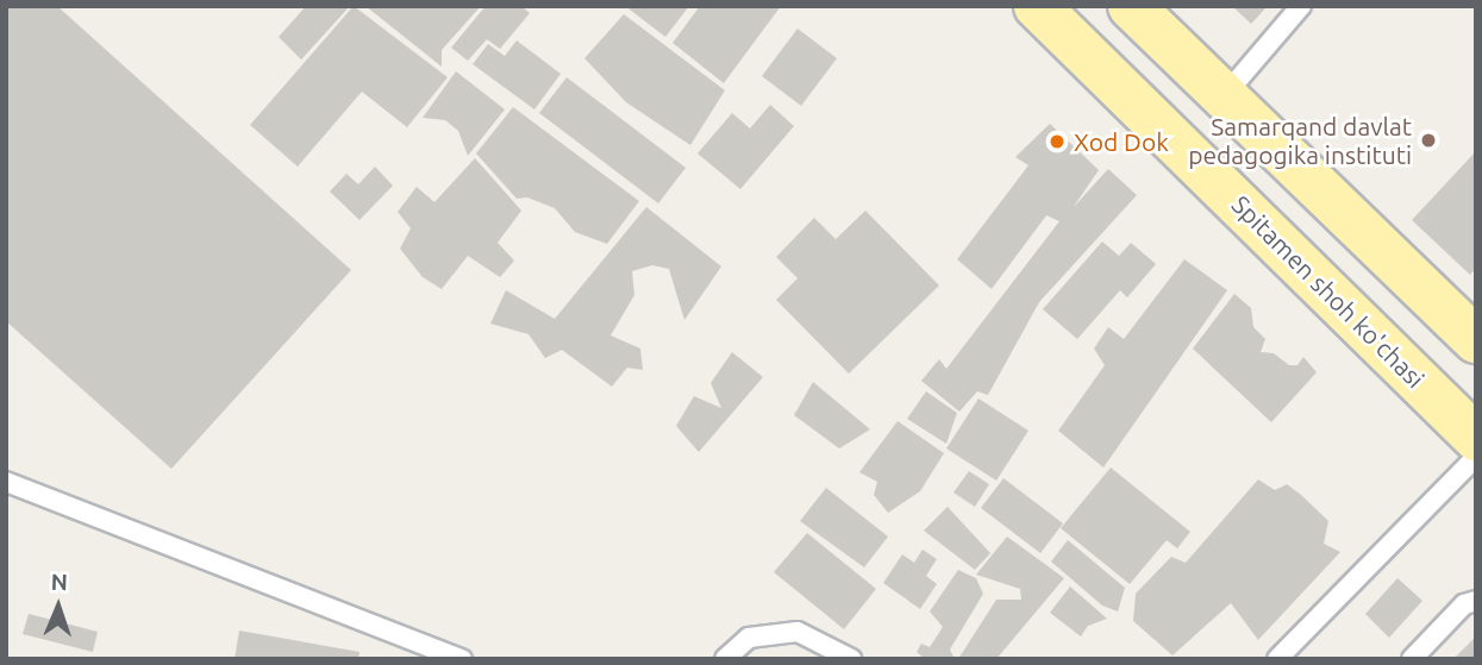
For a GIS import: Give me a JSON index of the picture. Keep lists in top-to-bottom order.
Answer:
{
  "streets": {
    "main road": ["Spitamen shoh ko'chasi"]
  },
  "places": ["Samarqand davlat pedagogika instituti", "Xod Dok"],
  "north": "top"
}
